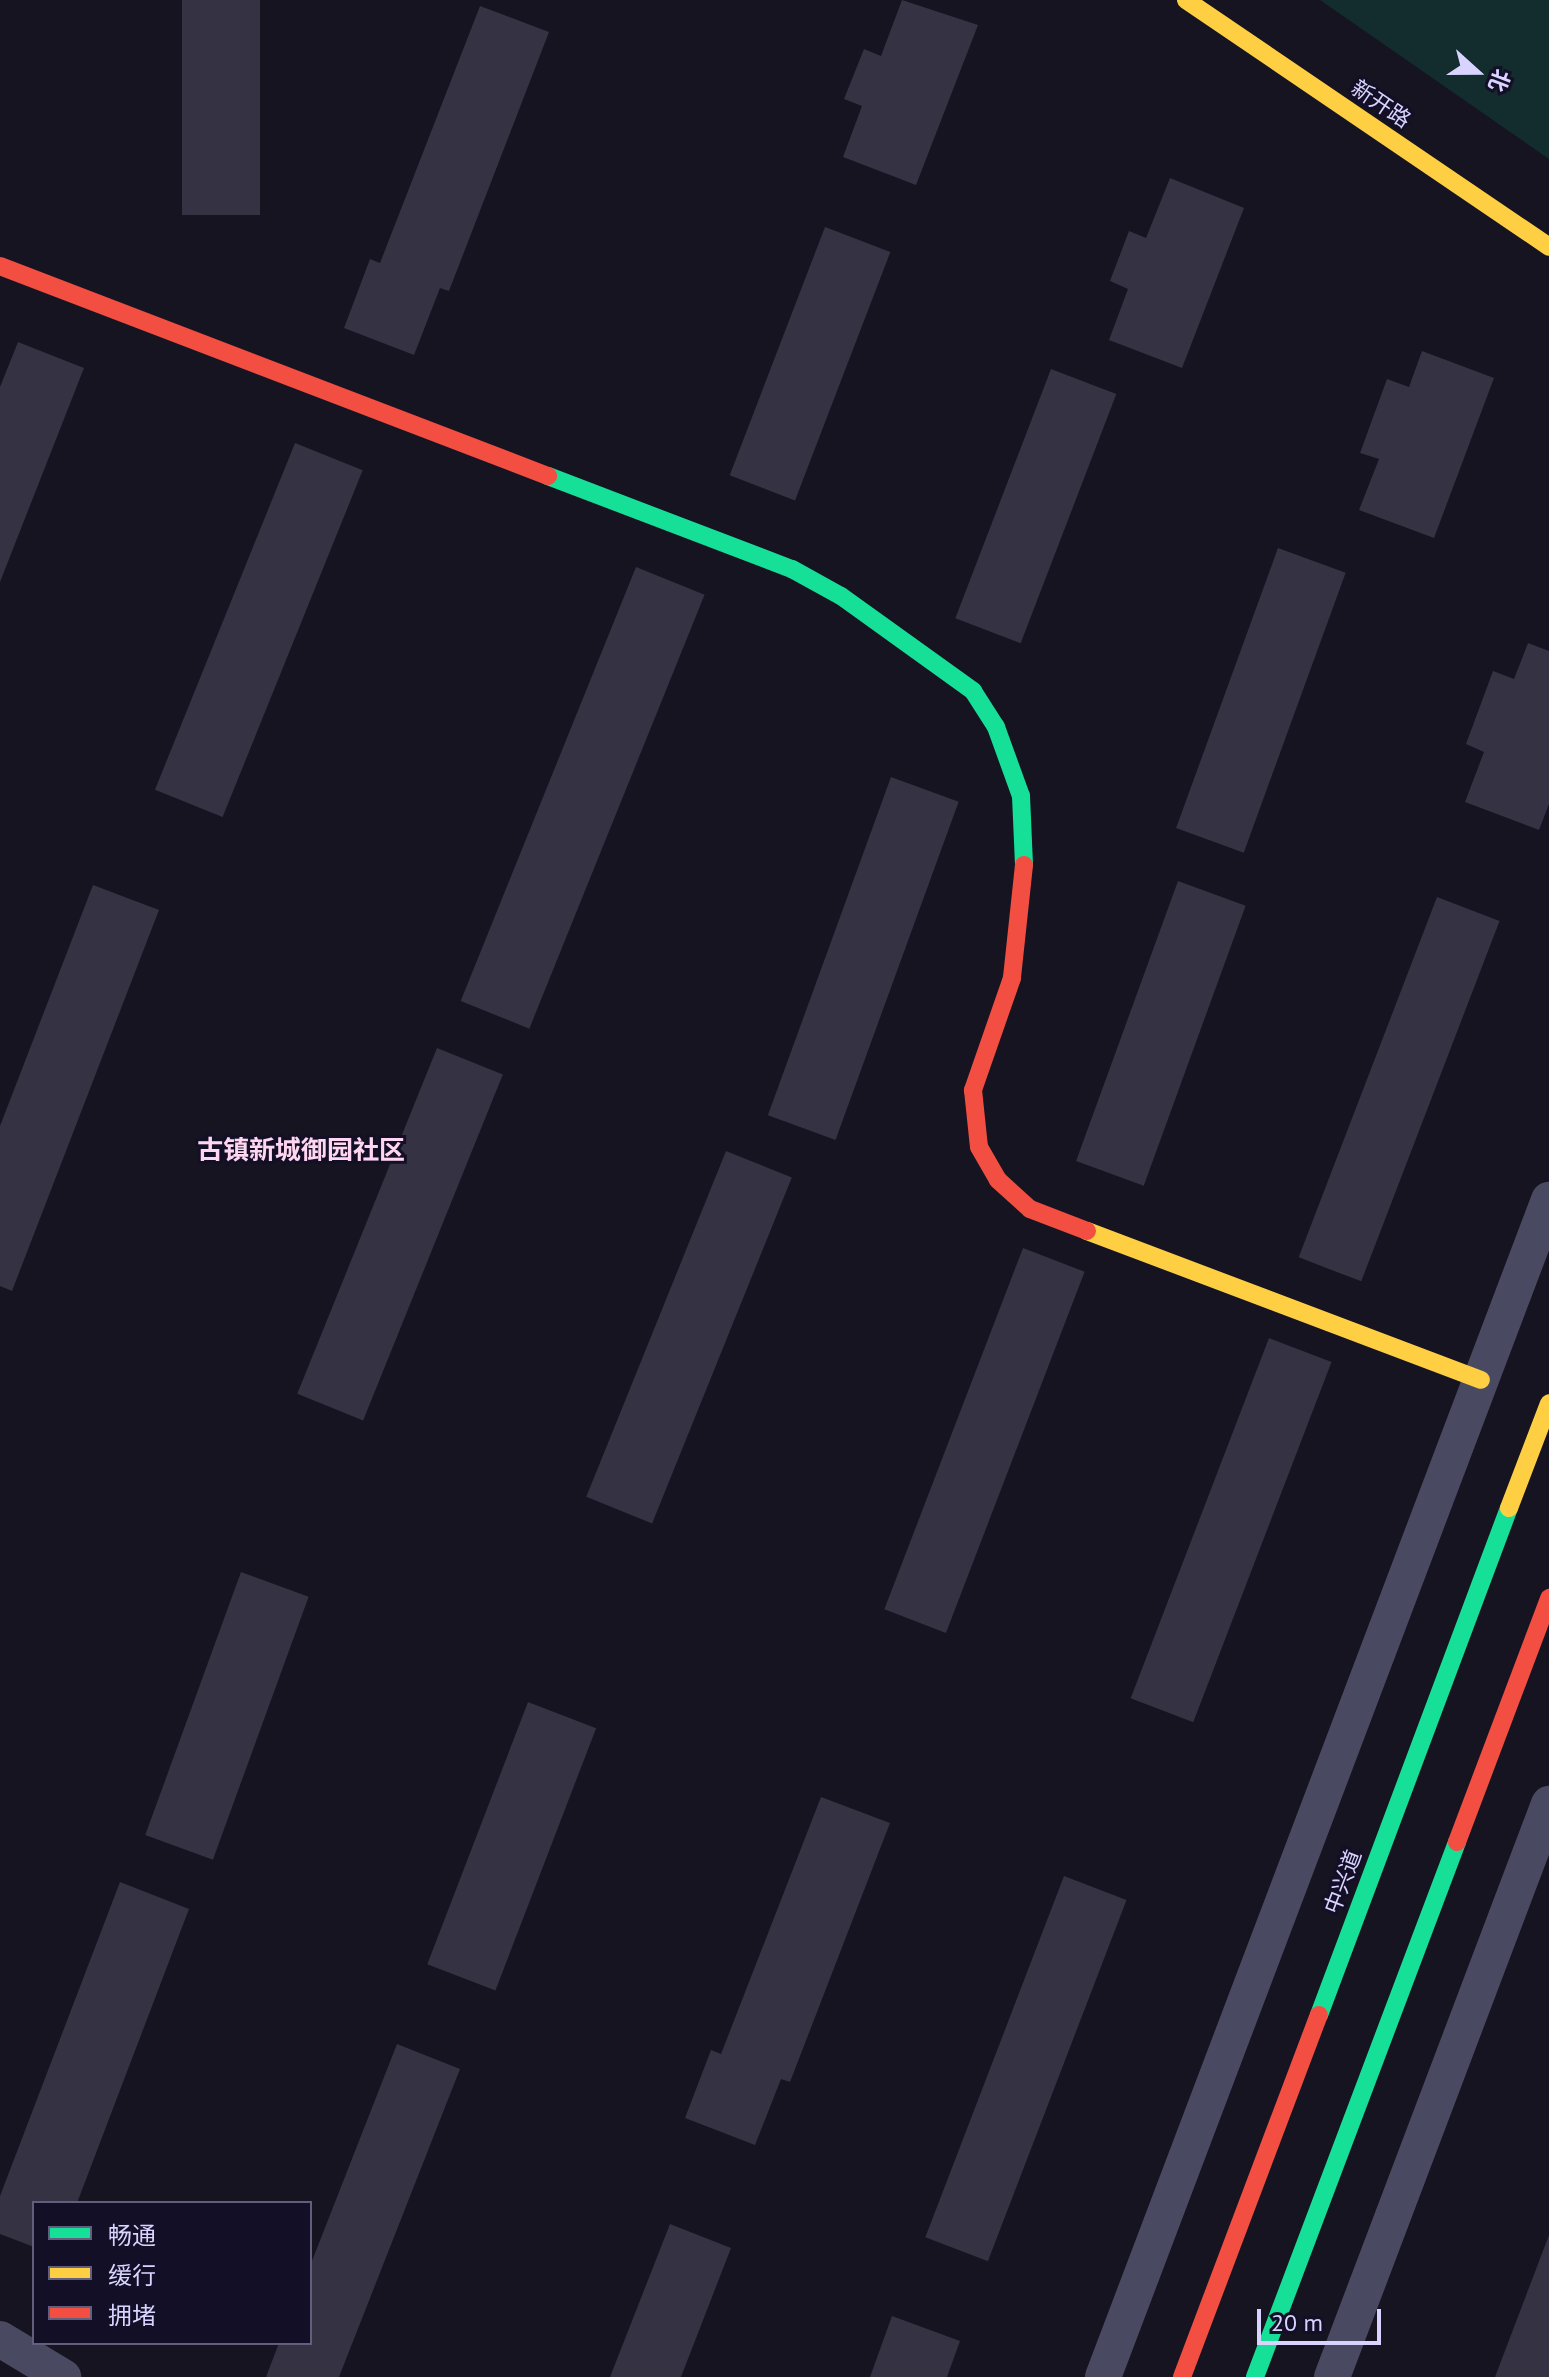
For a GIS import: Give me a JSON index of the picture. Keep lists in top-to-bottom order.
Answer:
{
  "streets": {
    "main road": ["新开路", "中兴道"]
  },
  "districts": ["古镇新城御园社区"],
  "legend": ["畅通", "缓行", "拥堵"],
  "scale_bar": "20 m",
  "north": "right"
}
